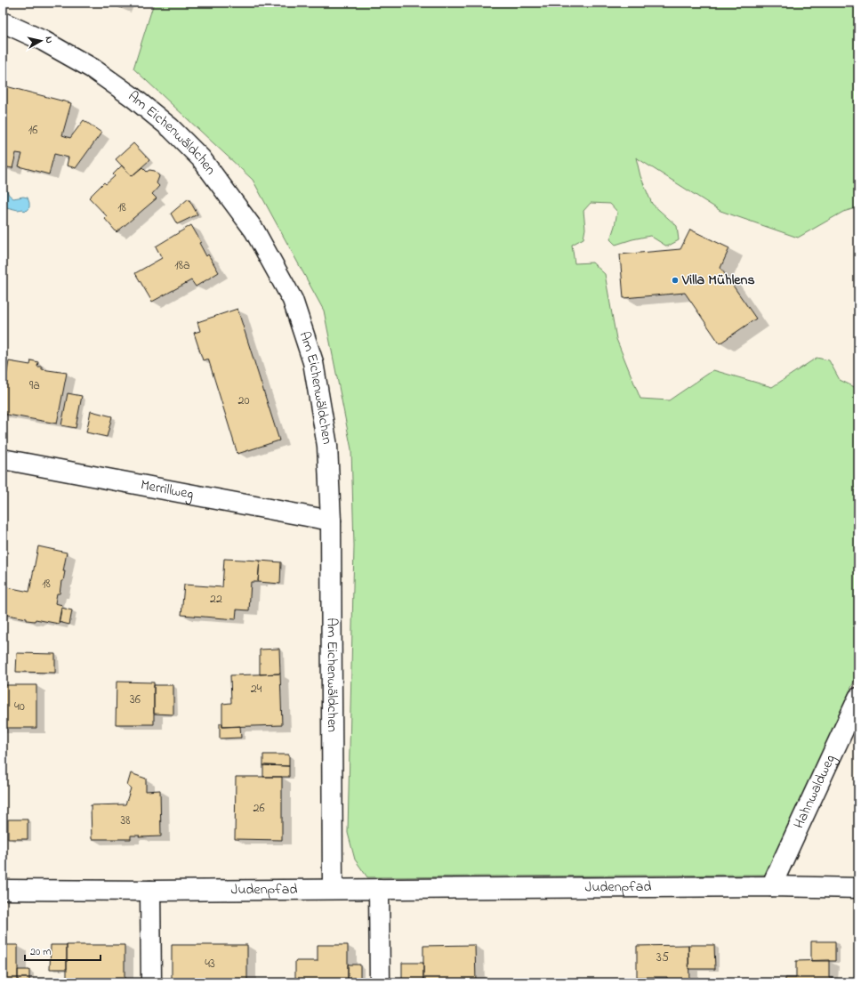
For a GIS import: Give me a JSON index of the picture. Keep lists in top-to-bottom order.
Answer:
{
  "streets": {
    "street": [
      "Am Eichenwäldchen",
      "Merrillweg",
      "Hahnwaldweg",
      "Judenpfad"
    ]
  },
  "crossings": [
    ["Am Eichenwäldchen", "Merrillweg"],
    ["Am Eichenwäldchen", "Judenpfad"],
    ["Hahnwaldweg", "Judenpfad"]
  ],
  "places": ["Villa Mühlens"],
  "house_numbers": [
    "16",
    "18",
    "18a",
    "9a",
    "20",
    "18",
    "22",
    "24",
    "36",
    "40",
    "26",
    "38",
    "35",
    "43"
  ],
  "scale_bar": "20 m",
  "north": "right"
}
